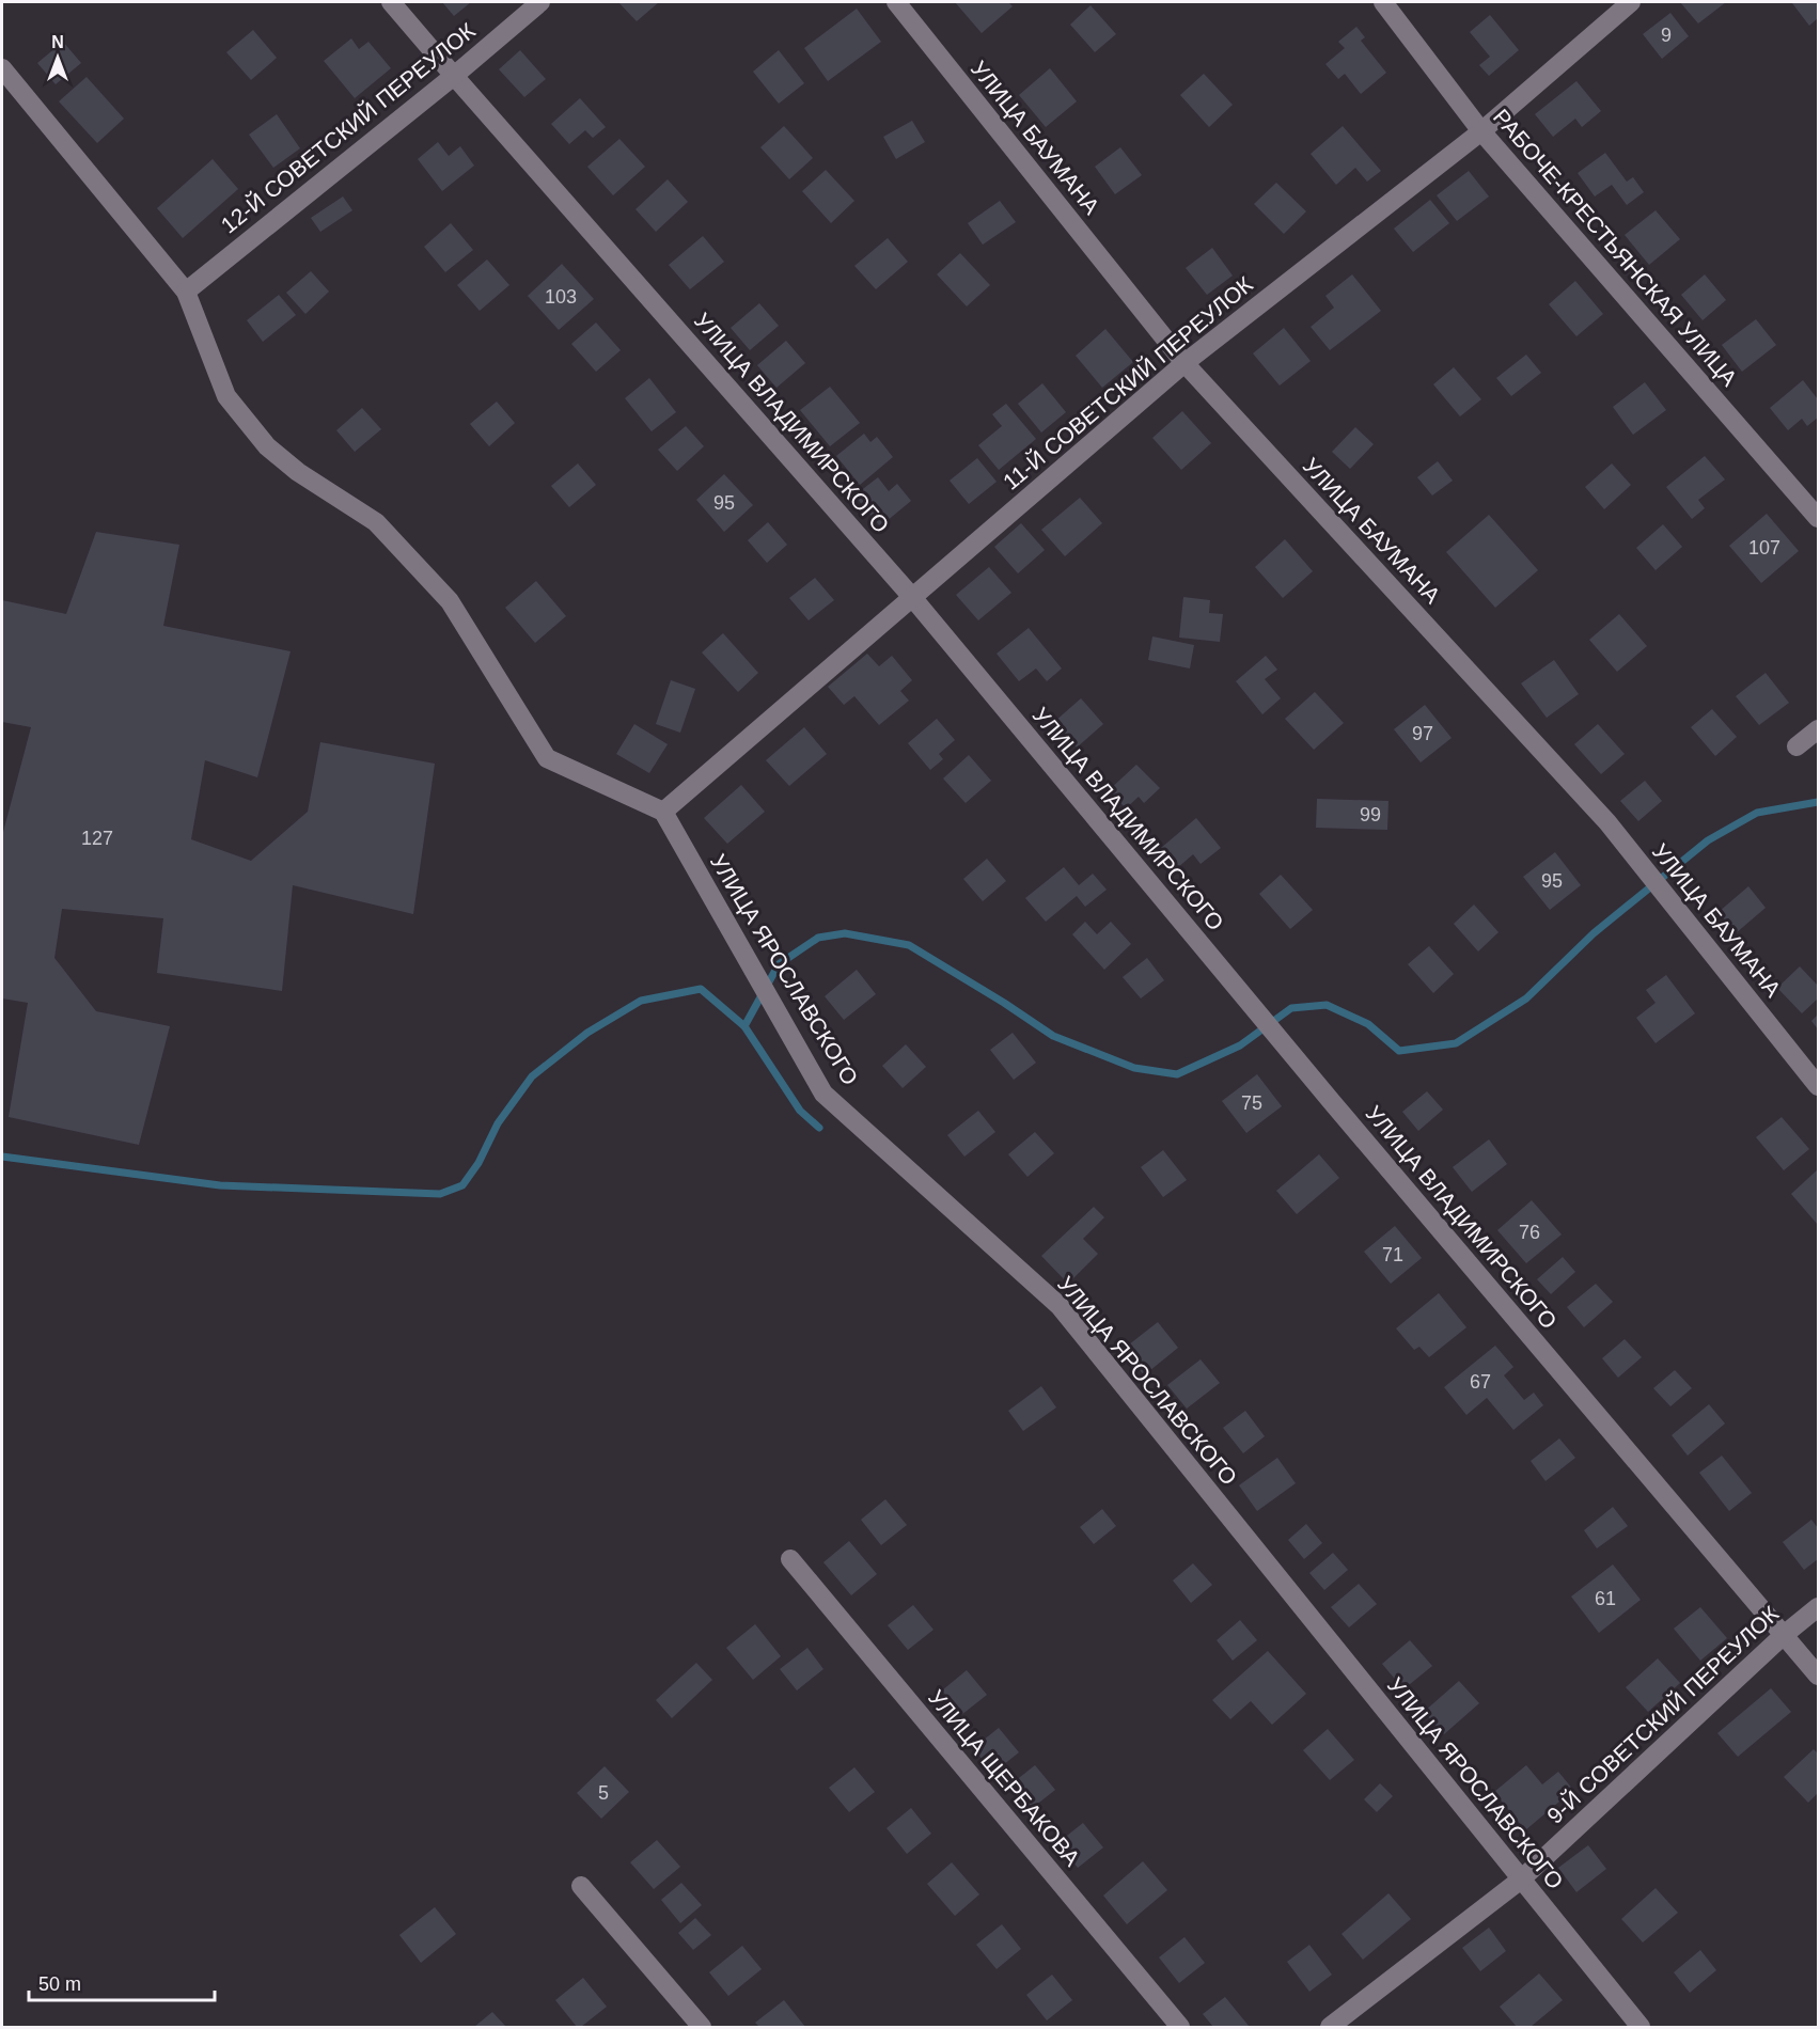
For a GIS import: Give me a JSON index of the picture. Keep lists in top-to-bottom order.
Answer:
{
  "streets": {
    "street": [
      "12-Й СОВЕТСКИЙ ПЕРЕУЛОК",
      "УЛИЦА БАУМАНА",
      "РАБОЧЕ-КРЕСТЬЯНСКАЯ УЛИЦА",
      "11-Й СОВЕТСКИЙ ПЕРЕУЛОК",
      "УЛИЦА ВЛАДИМИРСКОГО",
      "УЛИЦА ЯРОСЛАВСКОГО",
      "9-Й СОВЕТСКИЙ ПЕРЕУЛОК",
      "УЛИЦА ЩЕРБАКОВА"
    ]
  },
  "crossings": [
    ["12-Й СОВЕТСКИЙ ПЕРЕУЛОК", "УЛИЦА ВЛАДИМИРСКОГО"],
    ["УЛИЦА БАУМАНА", "11-Й СОВЕТСКИЙ ПЕРЕУЛОК"],
    ["РАБОЧЕ-КРЕСТЬЯНСКАЯ УЛИЦА", "11-Й СОВЕТСКИЙ ПЕРЕУЛОК"],
    ["11-Й СОВЕТСКИЙ ПЕРЕУЛОК", "УЛИЦА ВЛАДИМИРСКОГО"],
    ["11-Й СОВЕТСКИЙ ПЕРЕУЛОК", "УЛИЦА ЯРОСЛАВСКОГО"],
    ["УЛИЦА ВЛАДИМИРСКОГО", "9-Й СОВЕТСКИЙ ПЕРЕУЛОК"],
    ["УЛИЦА ЯРОСЛАВСКОГО", "9-Й СОВЕТСКИЙ ПЕРЕУЛОК"]
  ],
  "house_numbers": [
    "9",
    "103",
    "95",
    "107",
    "97",
    "99",
    "127",
    "95",
    "75",
    "76",
    "71",
    "67",
    "61",
    "5"
  ],
  "scale_bar": "50 m",
  "north": "top"
}
